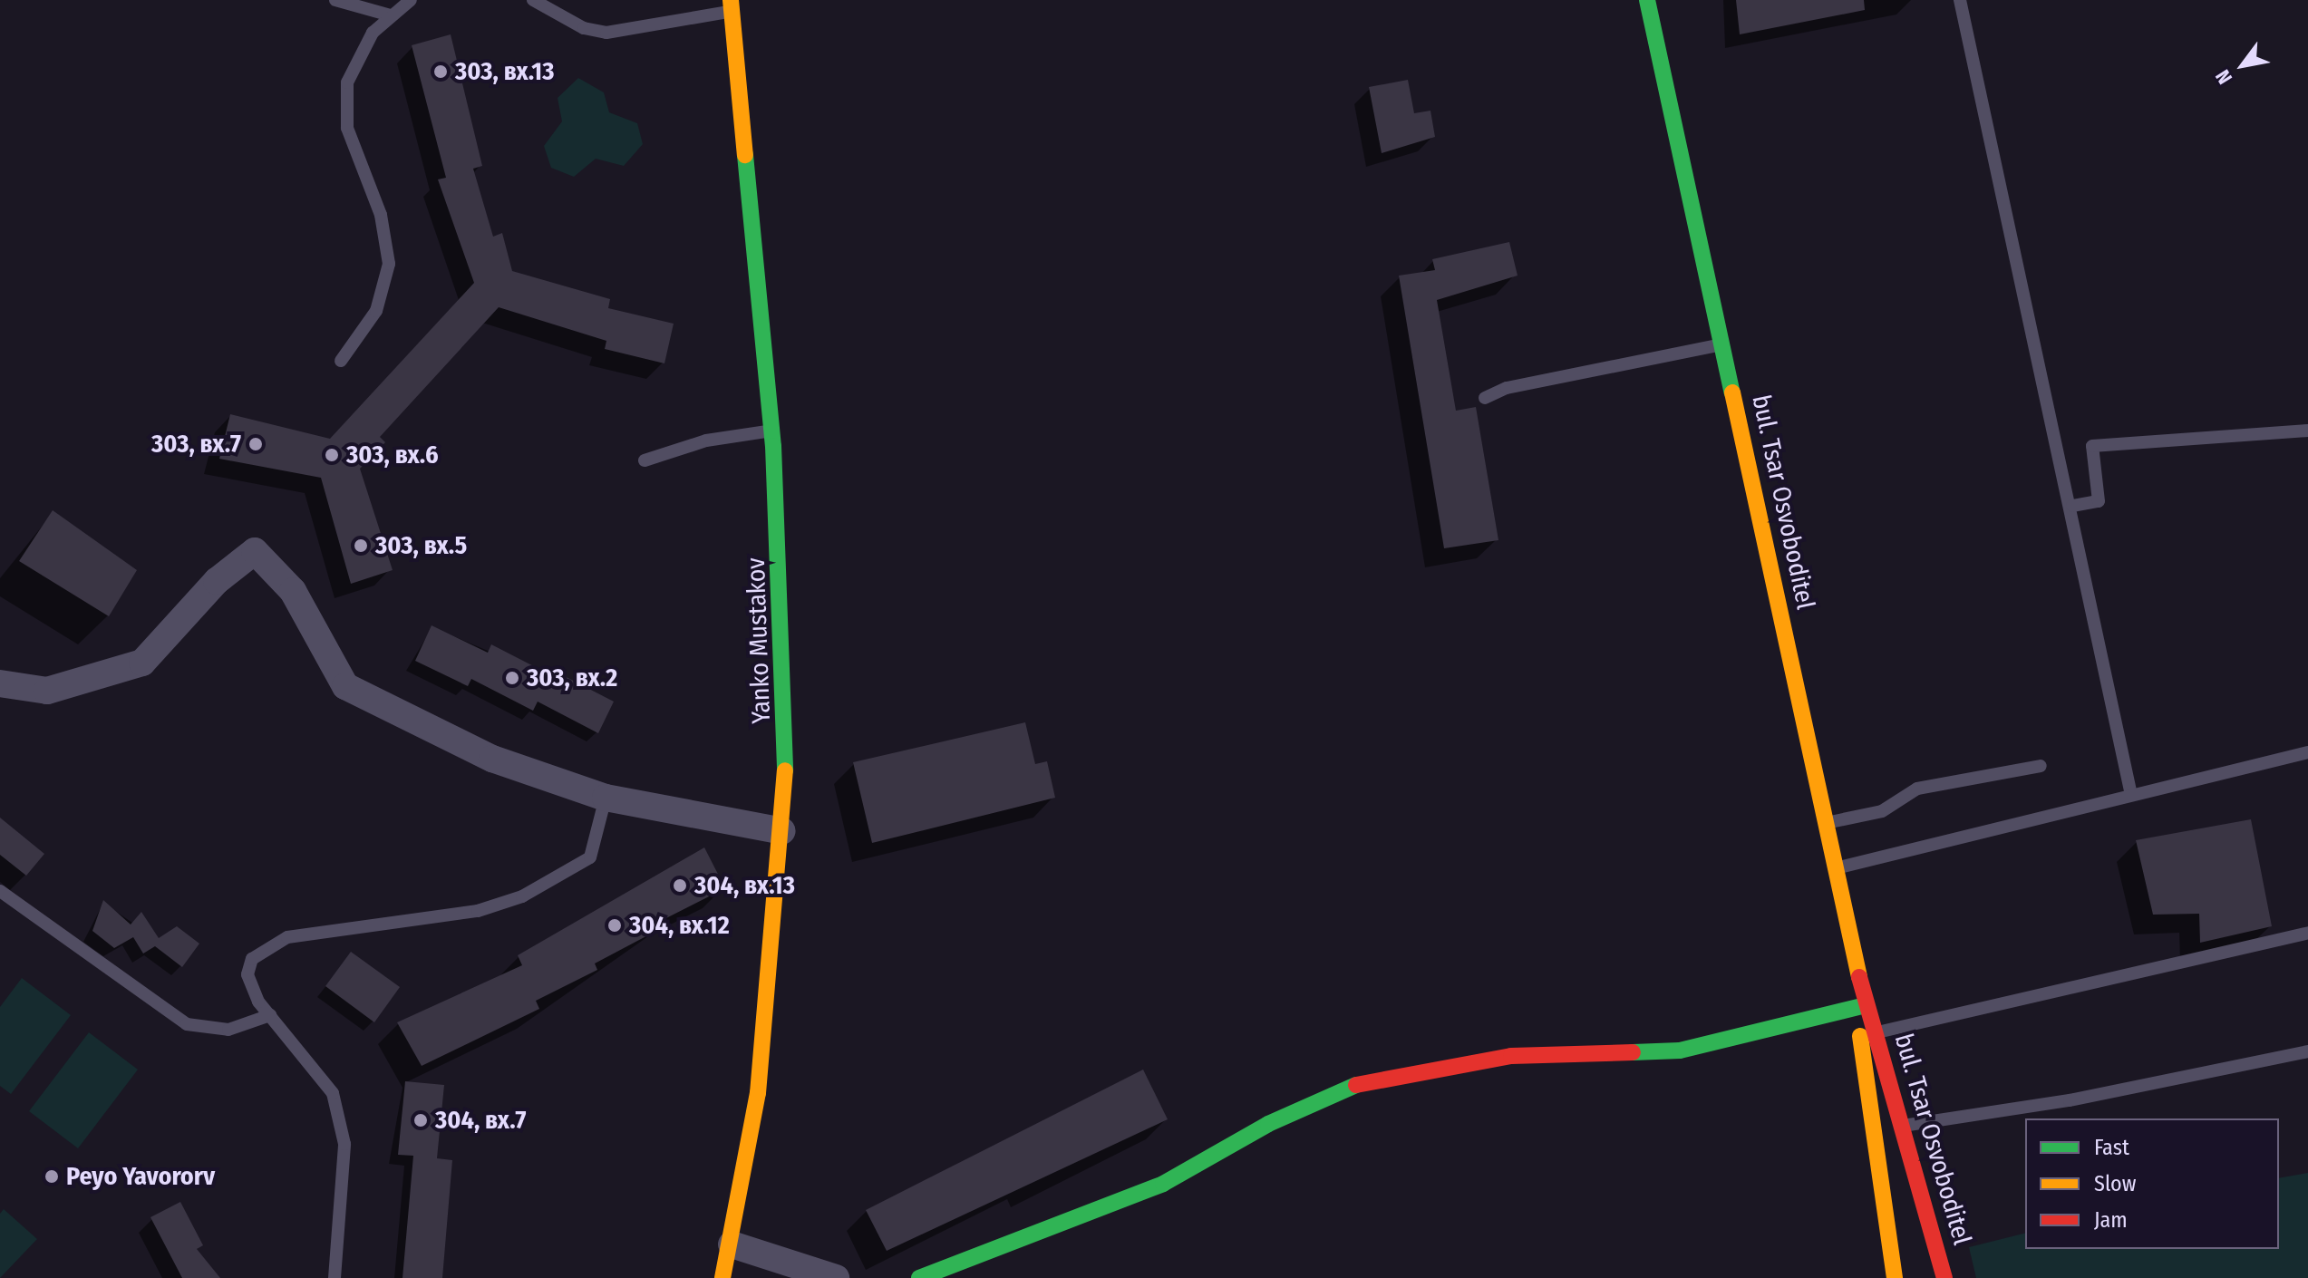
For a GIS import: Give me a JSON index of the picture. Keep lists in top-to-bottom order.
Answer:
{
  "streets": {
    "street": ["bul. Tsar Osvoboditel", "Yanko Mustakov"]
  },
  "places": [
    "303, вх.13",
    "303, вх.7",
    "303, вх.6",
    "303, вх.5",
    "303, вх.2",
    "304, вх.13",
    "304, вх.12",
    "304, вх.7",
    "Peyo Yavororv"
  ],
  "legend": ["Fast", "Slow", "Jam"],
  "north": "bottom left"
}
